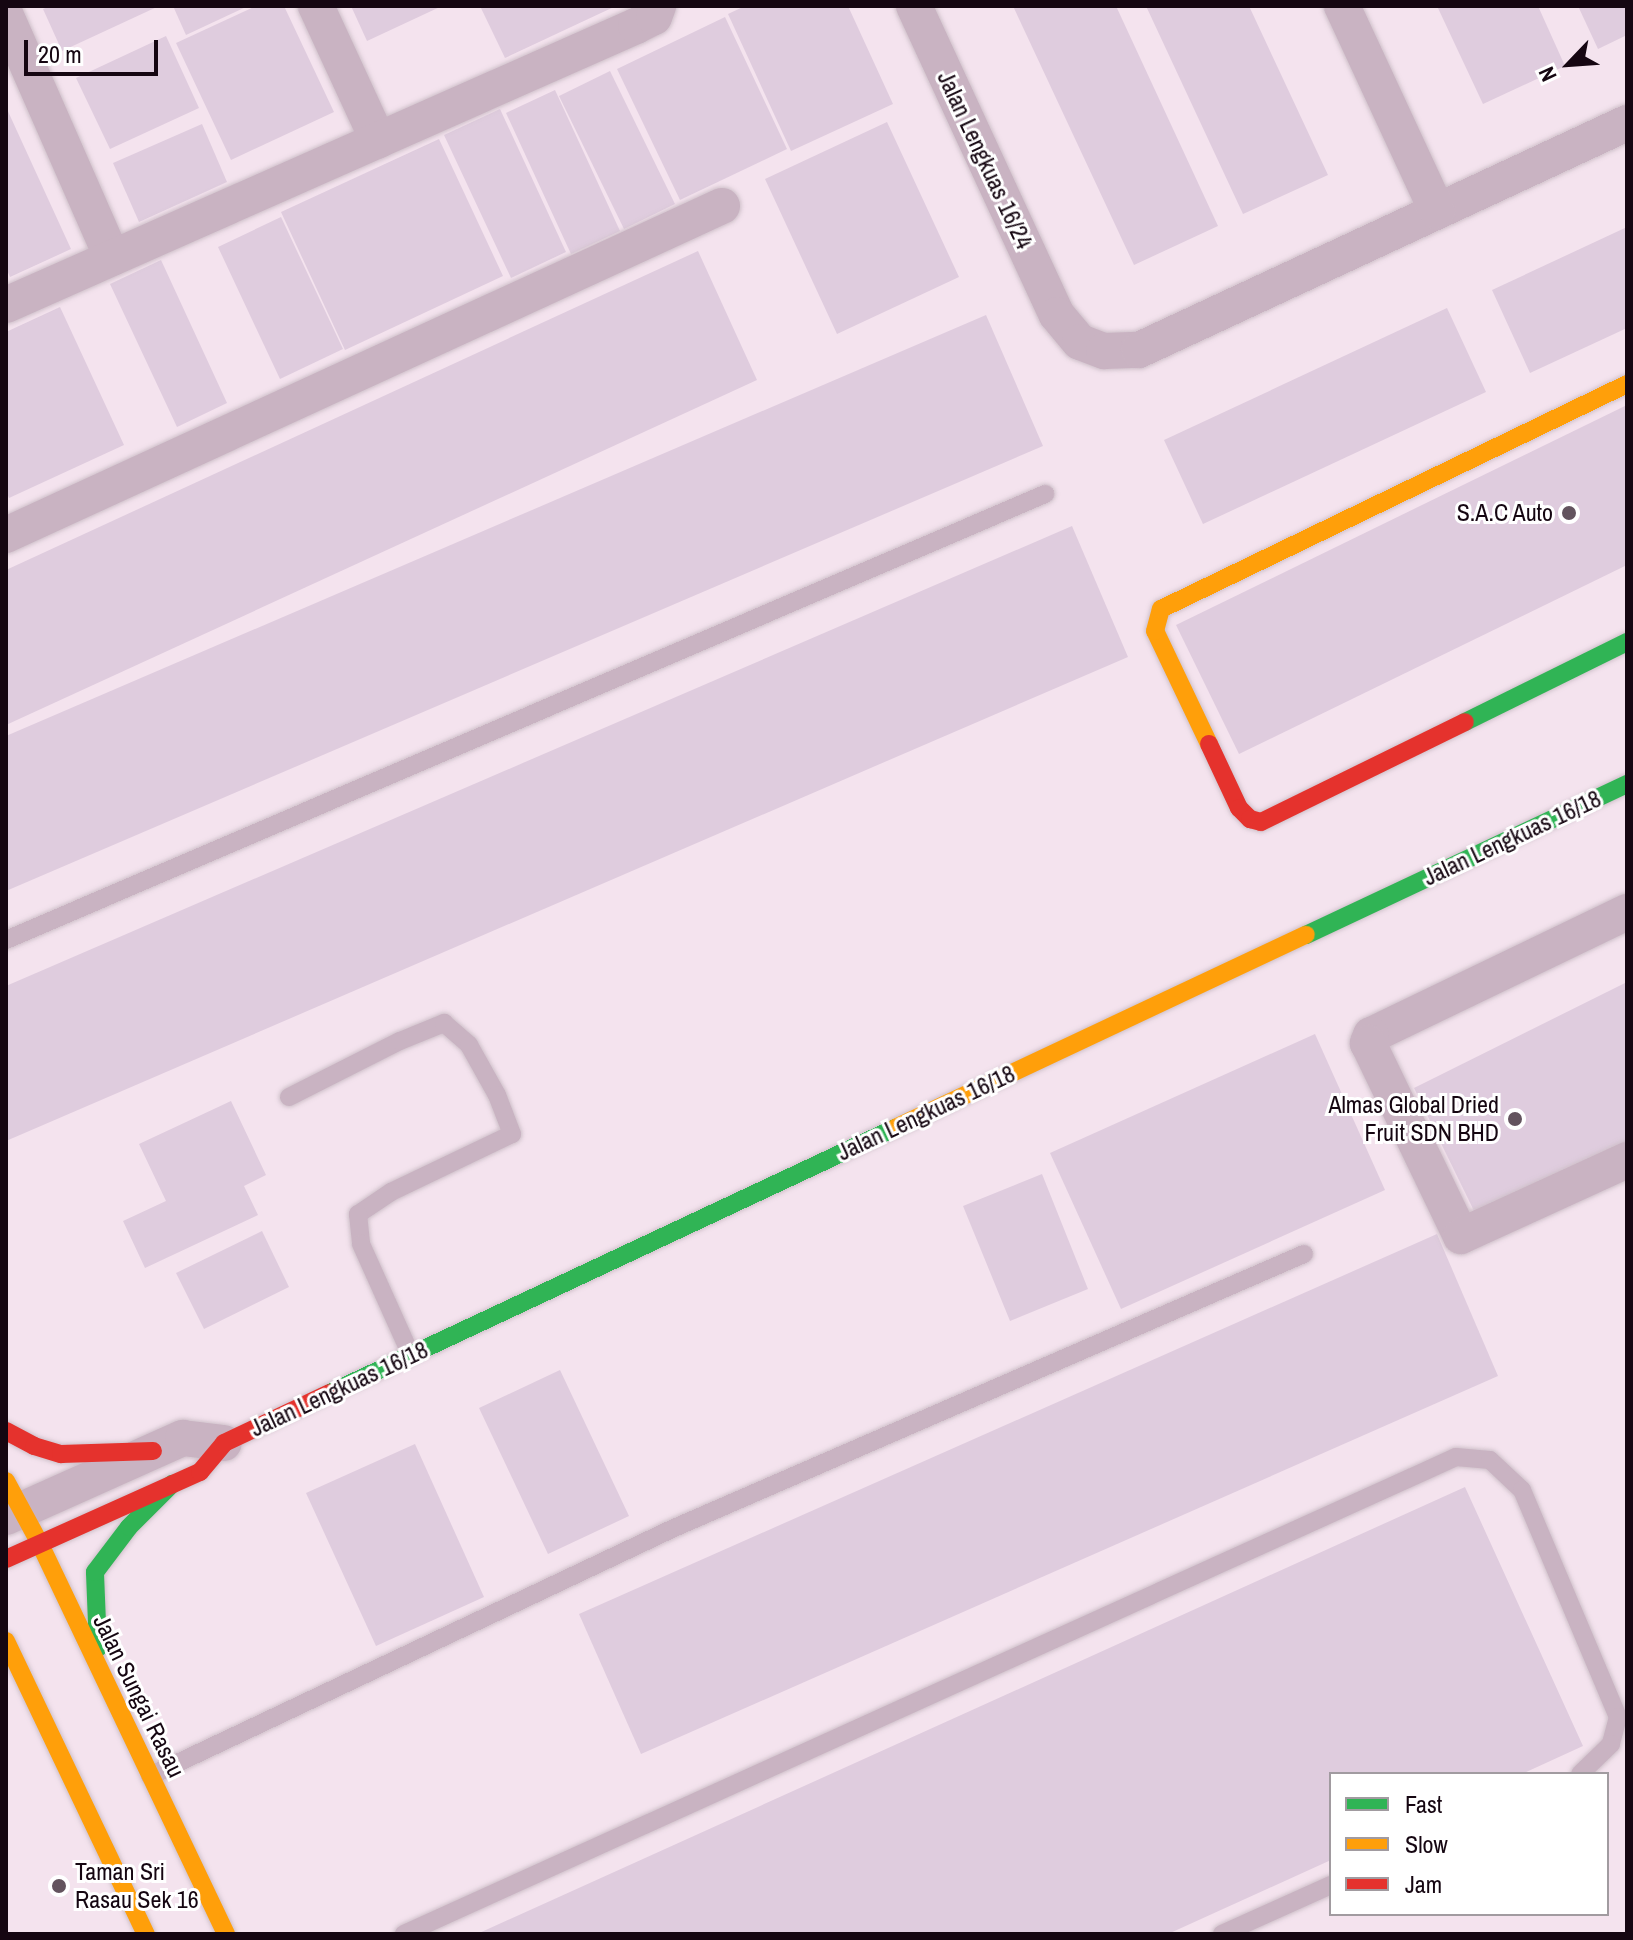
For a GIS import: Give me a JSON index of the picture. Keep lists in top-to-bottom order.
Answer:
{
  "streets": {
    "street": ["Jalan Lengkuas 16/24", "Jalan Lengkuas 16/18", "Jalan Sungai Rasau"]
  },
  "crossings": [
    ["Jalan Lengkuas 16/18", "Jalan Sungai Rasau"]
  ],
  "places": ["S.A.C Auto", "Almas Global Dried Fruit SDN BHD", "Taman Sri Rasau Sek 16"],
  "legend": ["Fast", "Slow", "Jam"],
  "scale_bar": "20 m",
  "north": "bottom left"
}
